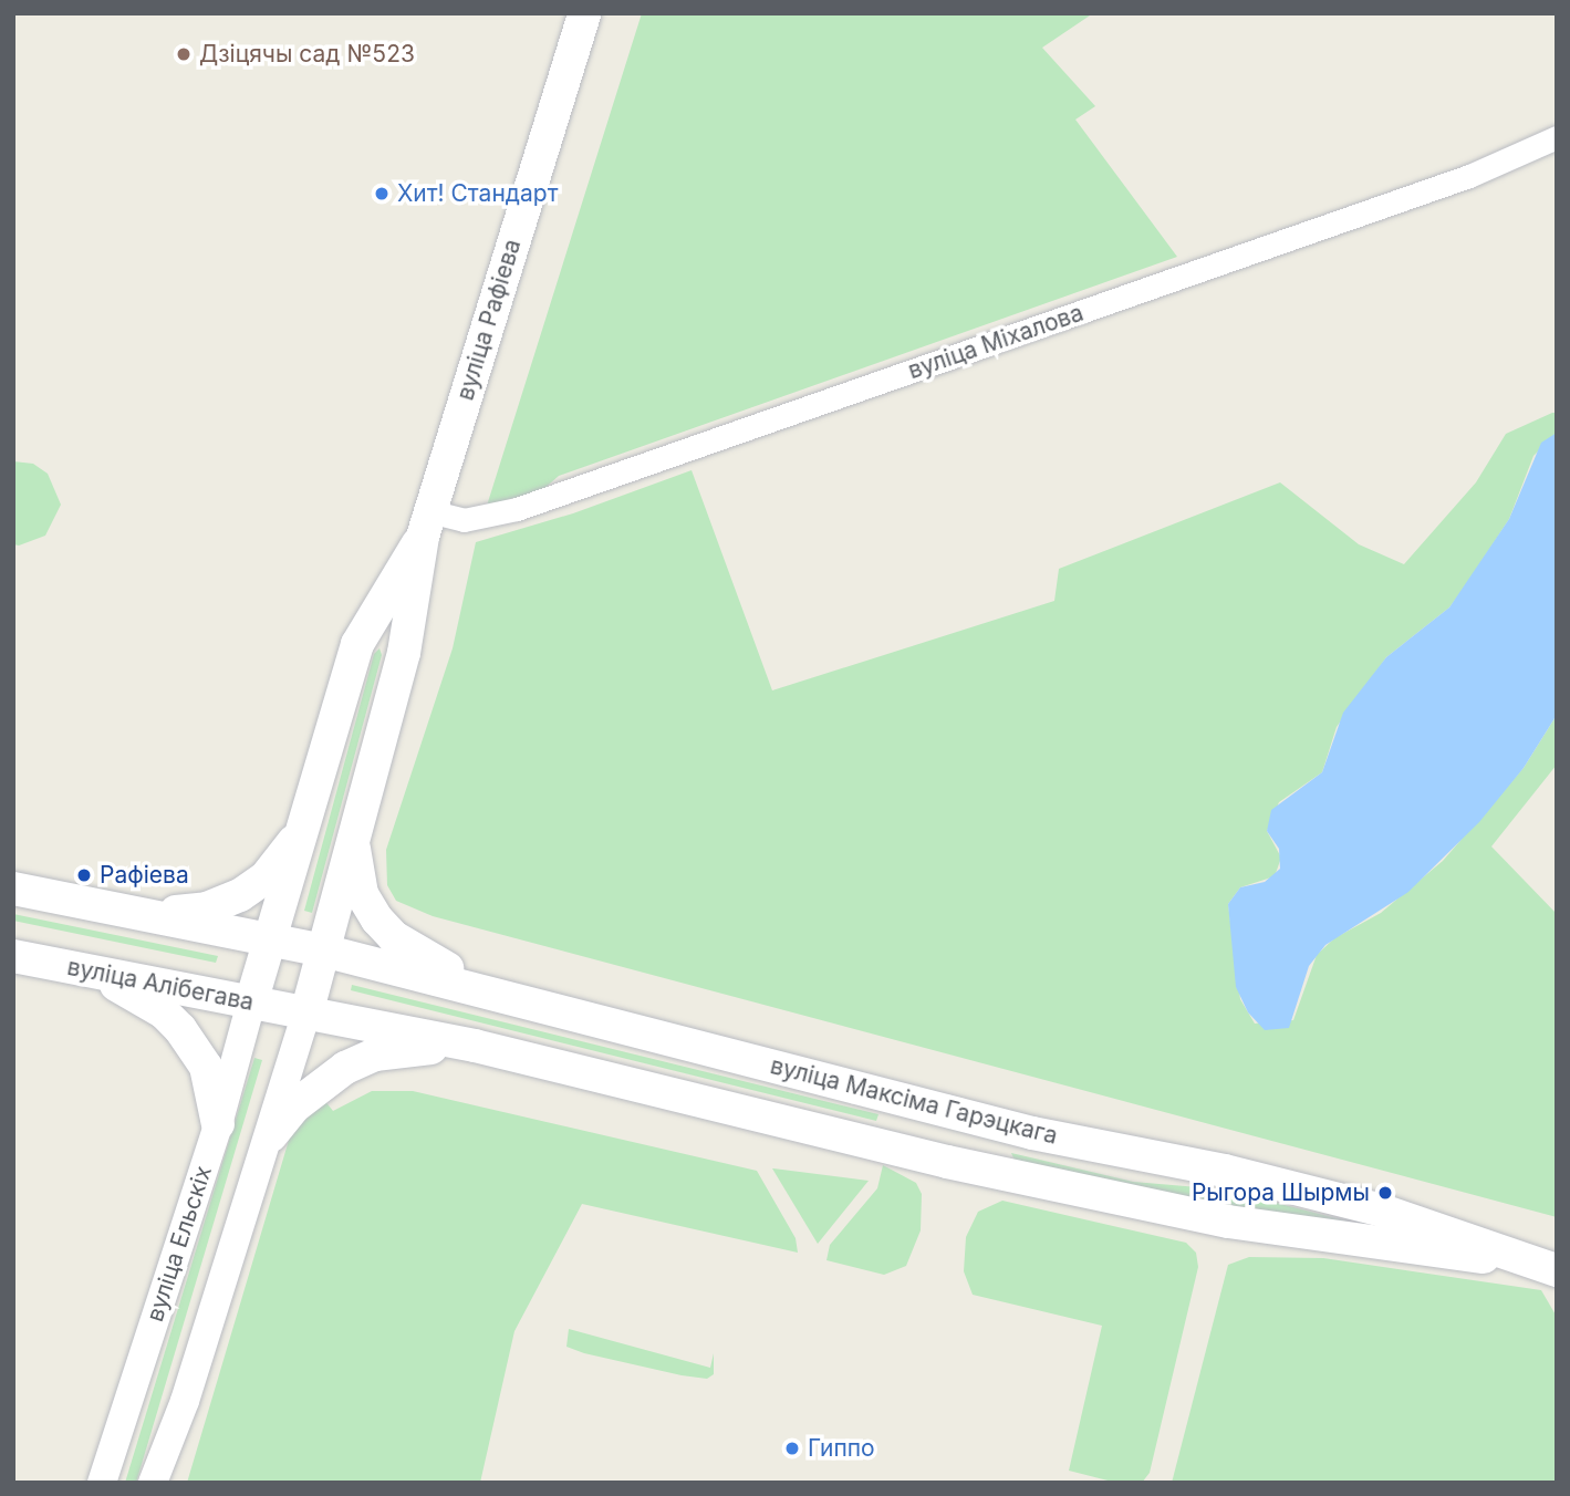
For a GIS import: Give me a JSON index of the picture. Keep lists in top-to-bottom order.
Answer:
{
  "streets": {
    "main road": ["вуліца Рафіева", "вуліца Алібегава", "вуліца Максіма Гарэцкага"],
    "street": ["вуліца Міхалова", "вуліца Ельскіх"]
  },
  "crossings": [
    ["вуліца Рафіева", "вуліца Міхалова"],
    ["вуліца Рафіева", "вуліца Алібегава"],
    ["вуліца Рафіева", "вуліца Максіма Гарэцкага"],
    ["вуліца Рафіева", "вуліца Ельскіх"],
    ["вуліца Алібегава", "вуліца Максіма Гарэцкага"],
    ["вуліца Алібегава", "вуліца Ельскіх"]
  ],
  "places": [
    "Дзіцячы сад №523",
    "Хит! Стандарт",
    "Рафіева",
    "Рыгора Шырмы",
    "Гиппо"
  ]
}
